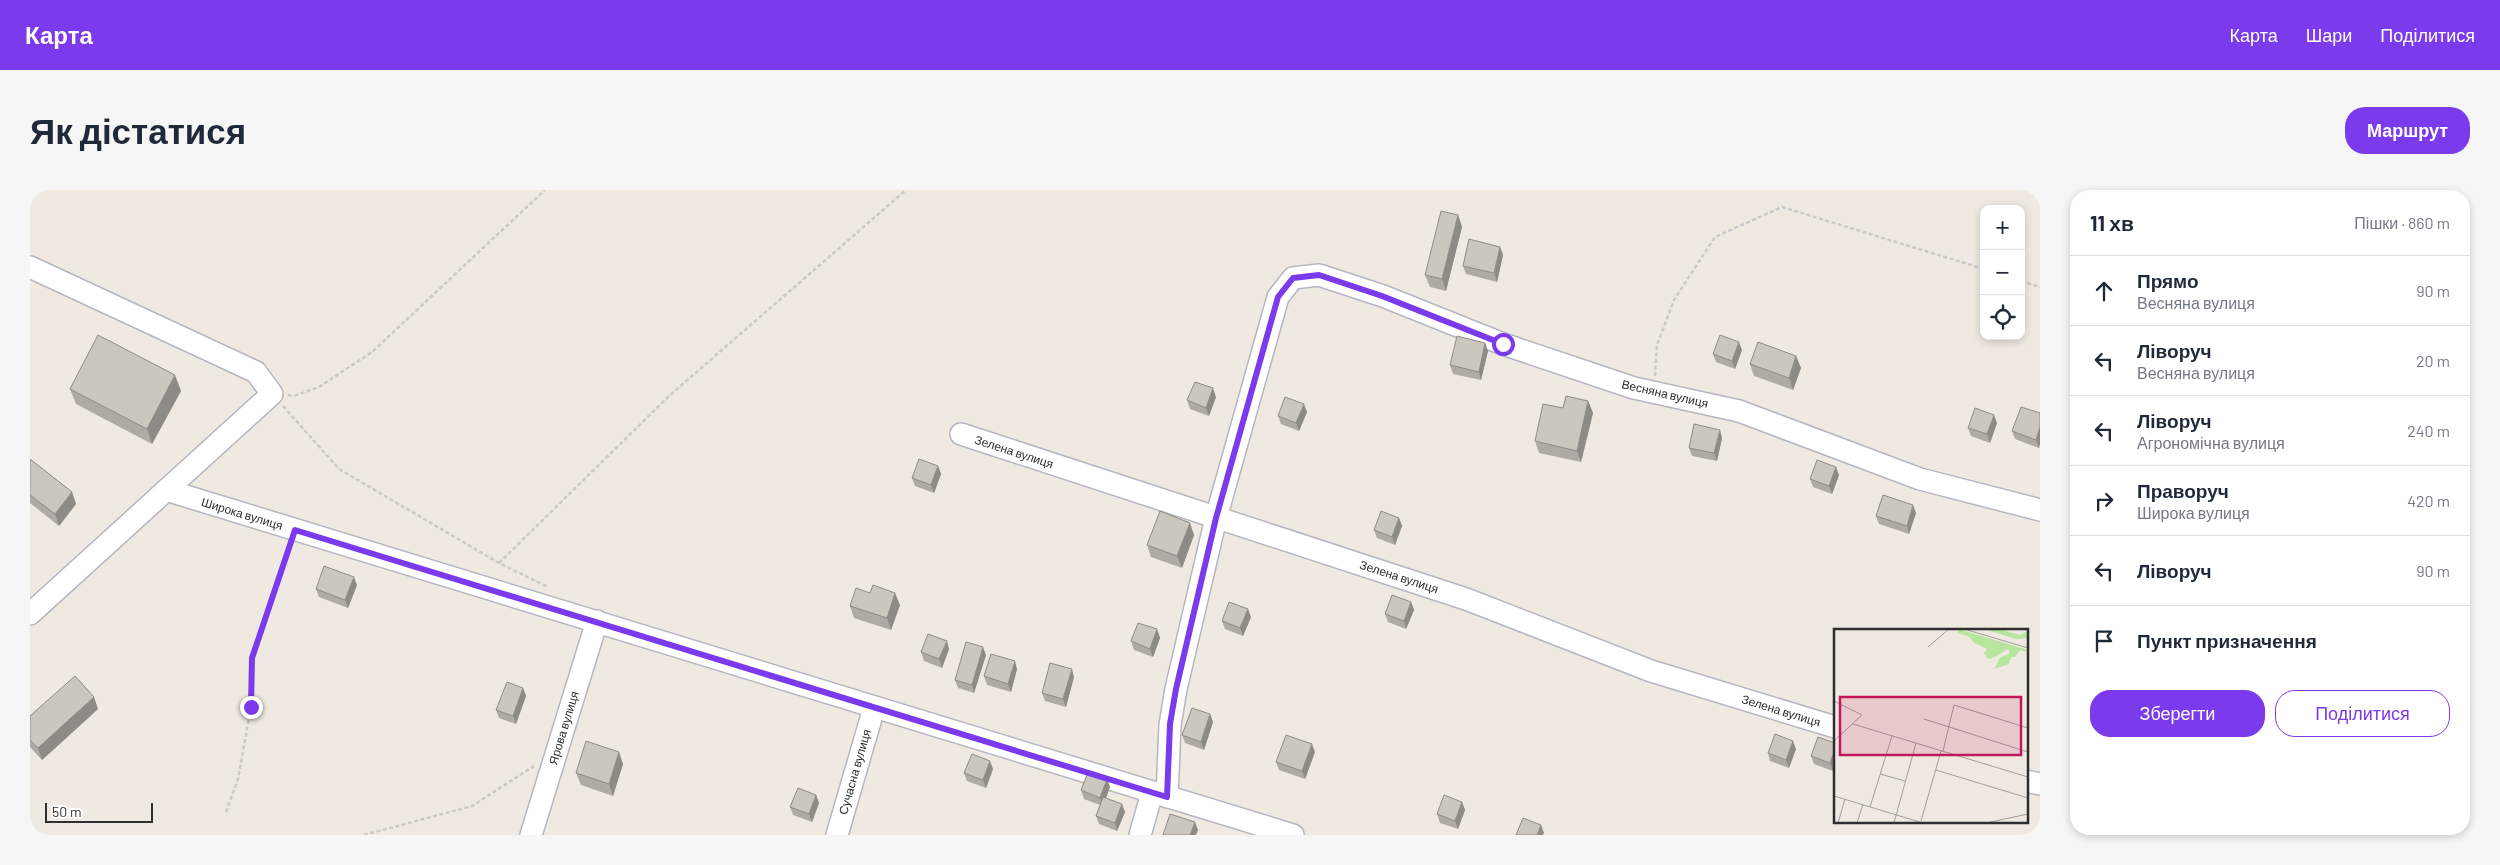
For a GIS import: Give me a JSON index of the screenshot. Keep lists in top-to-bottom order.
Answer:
{
  "streets": {
    "street": [
      "Весняна вулиця",
      "Зелена вулиця",
      "Широка вулиця",
      "Ярова вулиця",
      "Сучасна вулиця"
    ]
  },
  "crossings": [
    ["Весняна вулиця", "Зелена вулиця"],
    ["Широка вулиця", "Ярова вулиця"],
    ["Широка вулиця", "Сучасна вулиця"]
  ],
  "scale_bar": "50 m",
  "page": {
    "header": "Карта",
    "nav": ["Карта", "Шари", "Поділитися"],
    "buttons": [
      "Маршрут",
      ["Зберегти", "Поділитися"]
    ],
    "title": "Як дістатися",
    "heading": ["11 хв", "Пішки · 860 m"],
    "map_buttons": ["+", "−"],
    "list": [
      ["Прямо", "Весняна вулиця", "90 m"],
      ["Ліворуч", "Весняна вулиця", "20 m"],
      ["Ліворуч", "Агрономічна вулиця", "240 m"],
      ["Праворуч", "Широка вулиця", "420 m"],
      ["Ліворуч", "90 m"],
      "Пункт призначення"
    ],
    "scale": "50 m"
  }
}
